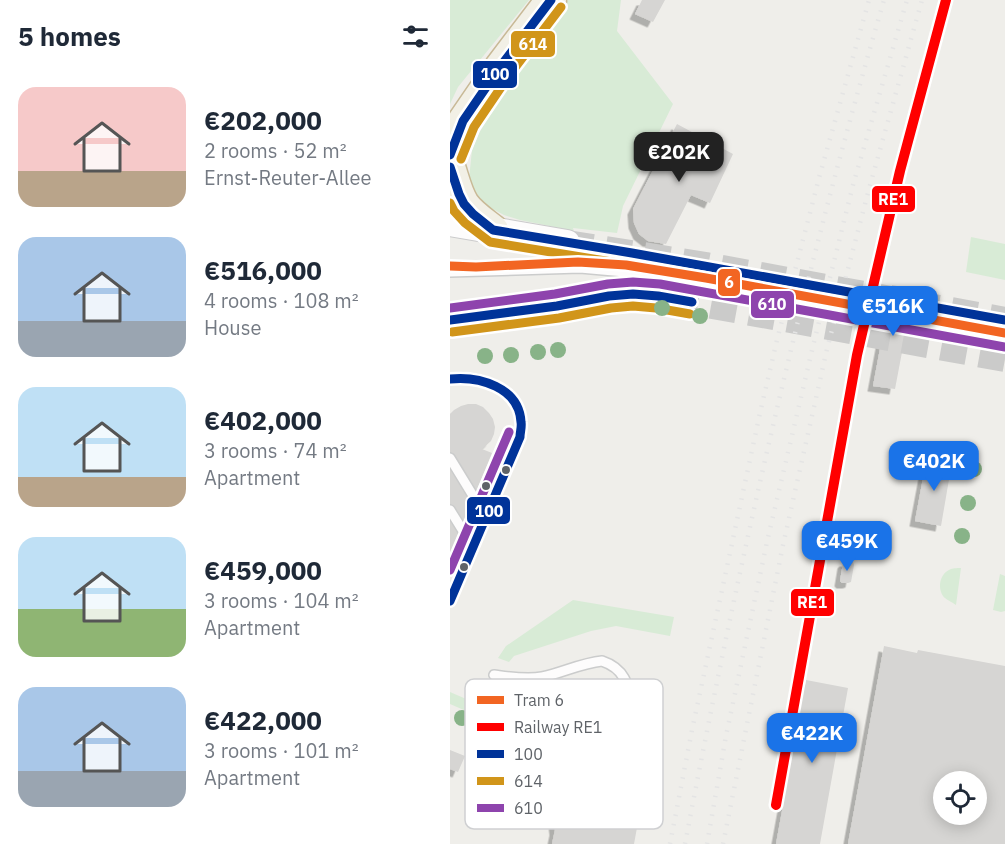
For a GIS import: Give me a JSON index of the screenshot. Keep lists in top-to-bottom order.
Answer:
{
  "lines": [
    "rail line RE1",
    "transit line 100",
    "transit line 614",
    "tram line 6",
    "transit line 610"
  ],
  "legend": [
    "Tram 6",
    "Railway RE1",
    "100",
    "614",
    "610"
  ],
  "page": {
    "heading": "5 homes",
    "list": [
      {
        "name": "€202,000",
        "note": "2 rooms · 52 m² · Ernst-Reuter-Allee"
      },
      {
        "name": "€516,000",
        "note": "4 rooms · 108 m² · House"
      },
      {
        "name": "€402,000",
        "note": "3 rooms · 74 m² · Apartment"
      },
      {
        "name": "€459,000",
        "note": "3 rooms · 104 m² · Apartment"
      },
      {
        "name": "€422,000",
        "note": "3 rooms · 101 m² · Apartment"
      }
    ],
    "price": [
      "€202K",
      "€516K",
      "€402K",
      "€459K",
      "€422K"
    ]
  }
}
